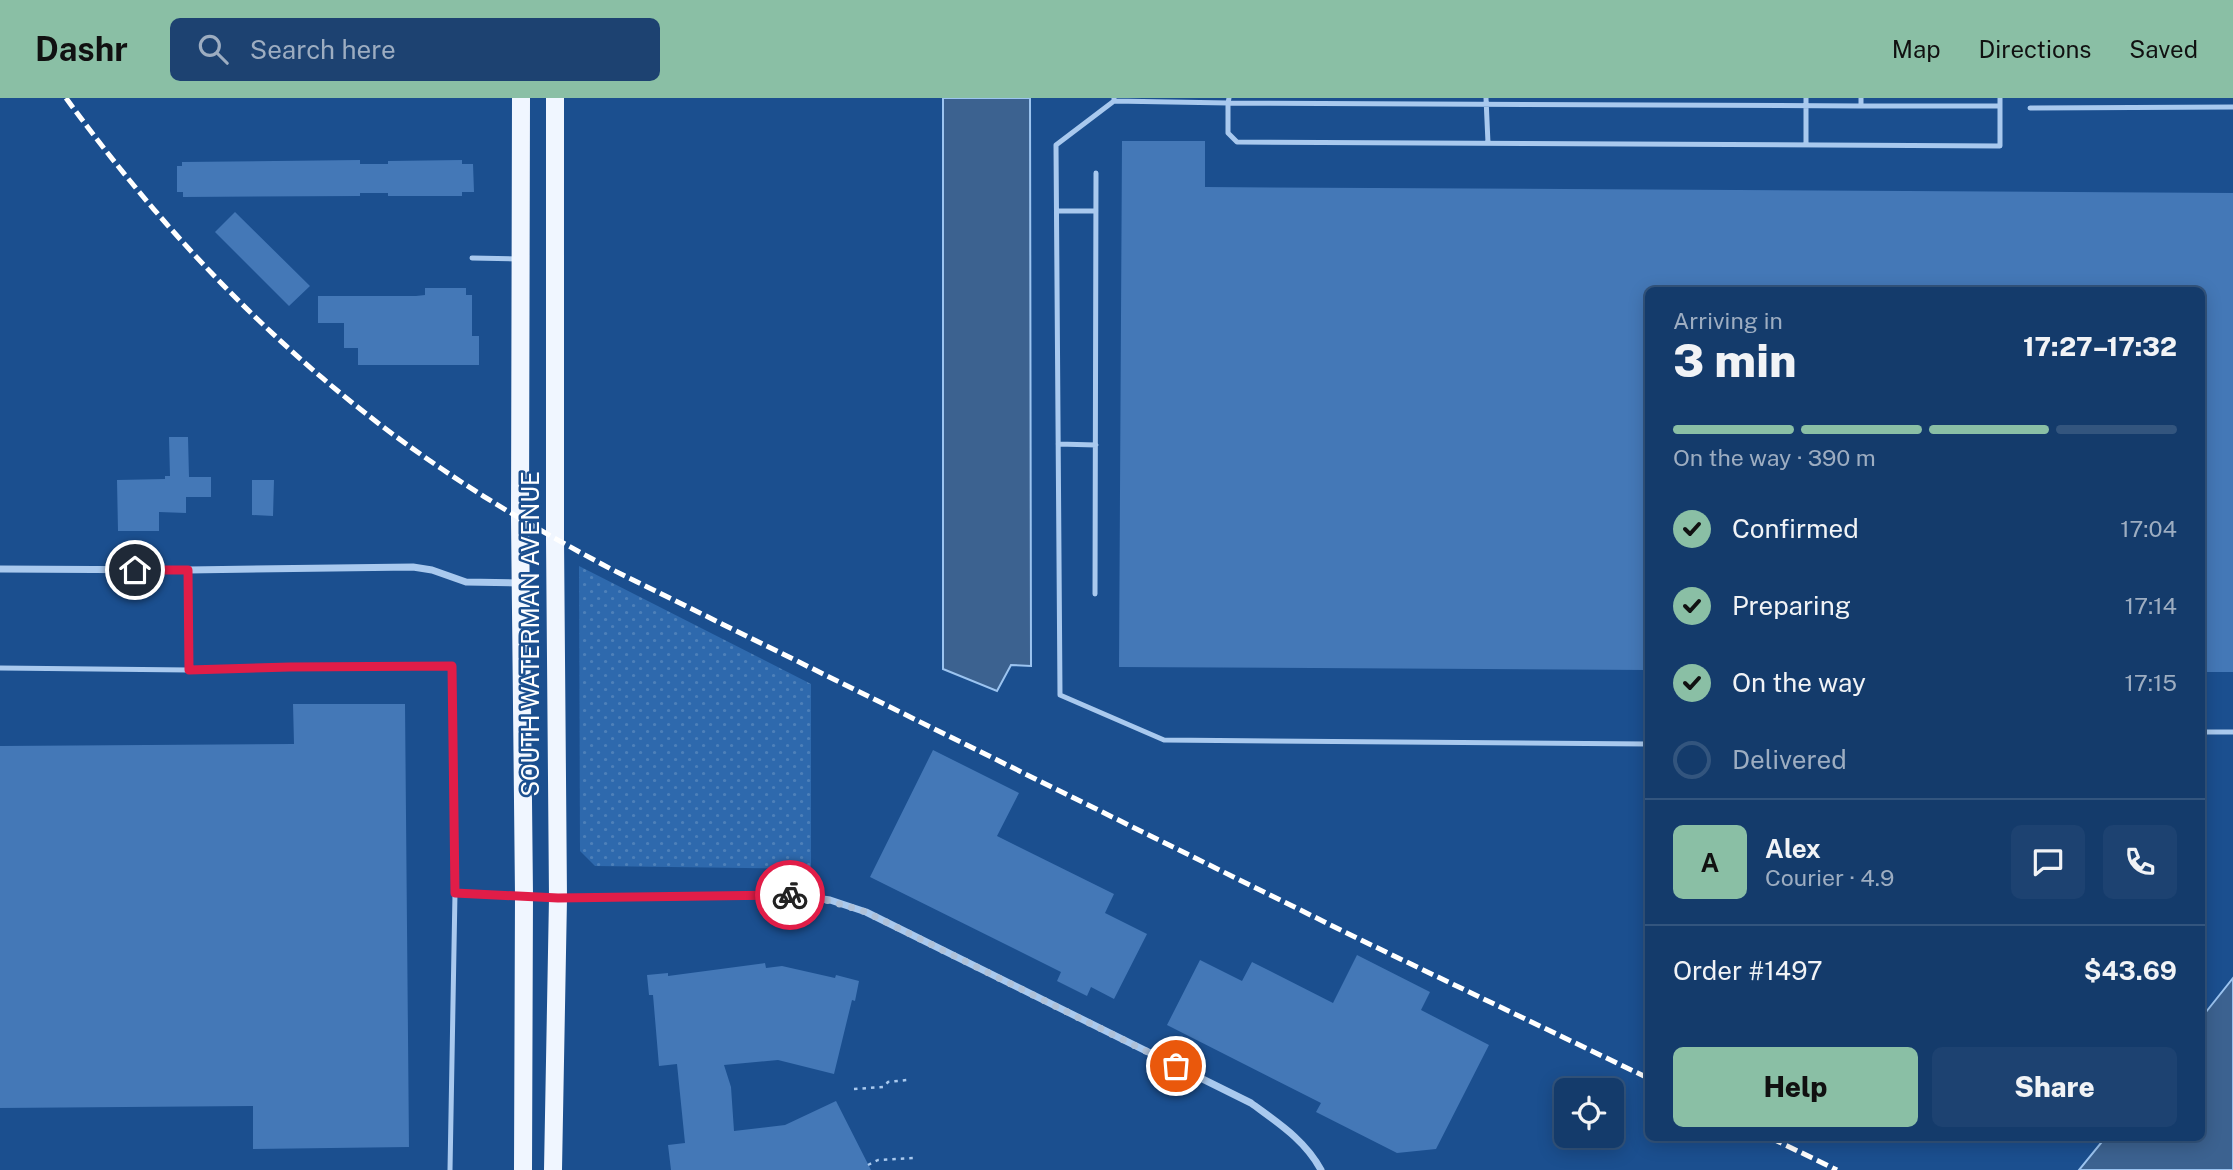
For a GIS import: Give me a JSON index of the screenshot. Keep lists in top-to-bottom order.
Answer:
{
  "streets": {
    "main road": ["SOUTH WATERMAN AVENUE"]
  },
  "page": {
    "header": "Dashr",
    "search": "Search here",
    "nav": ["Map", "Directions", "Saved"],
    "heading": ["3 min", "Arriving in", "17:27–17:32"],
    "panel": [
      "Alex",
      "Courier · 4.9",
      "Order #1497",
      "$43.69"
    ],
    "bar": "On the way · 390 m",
    "list": [
      ["Confirmed", "17:04"],
      ["Preparing", "17:14"],
      ["On the way", "17:15"],
      "Delivered"
    ],
    "round": "A",
    "buttons": ["Help", "Share"]
  }
}
